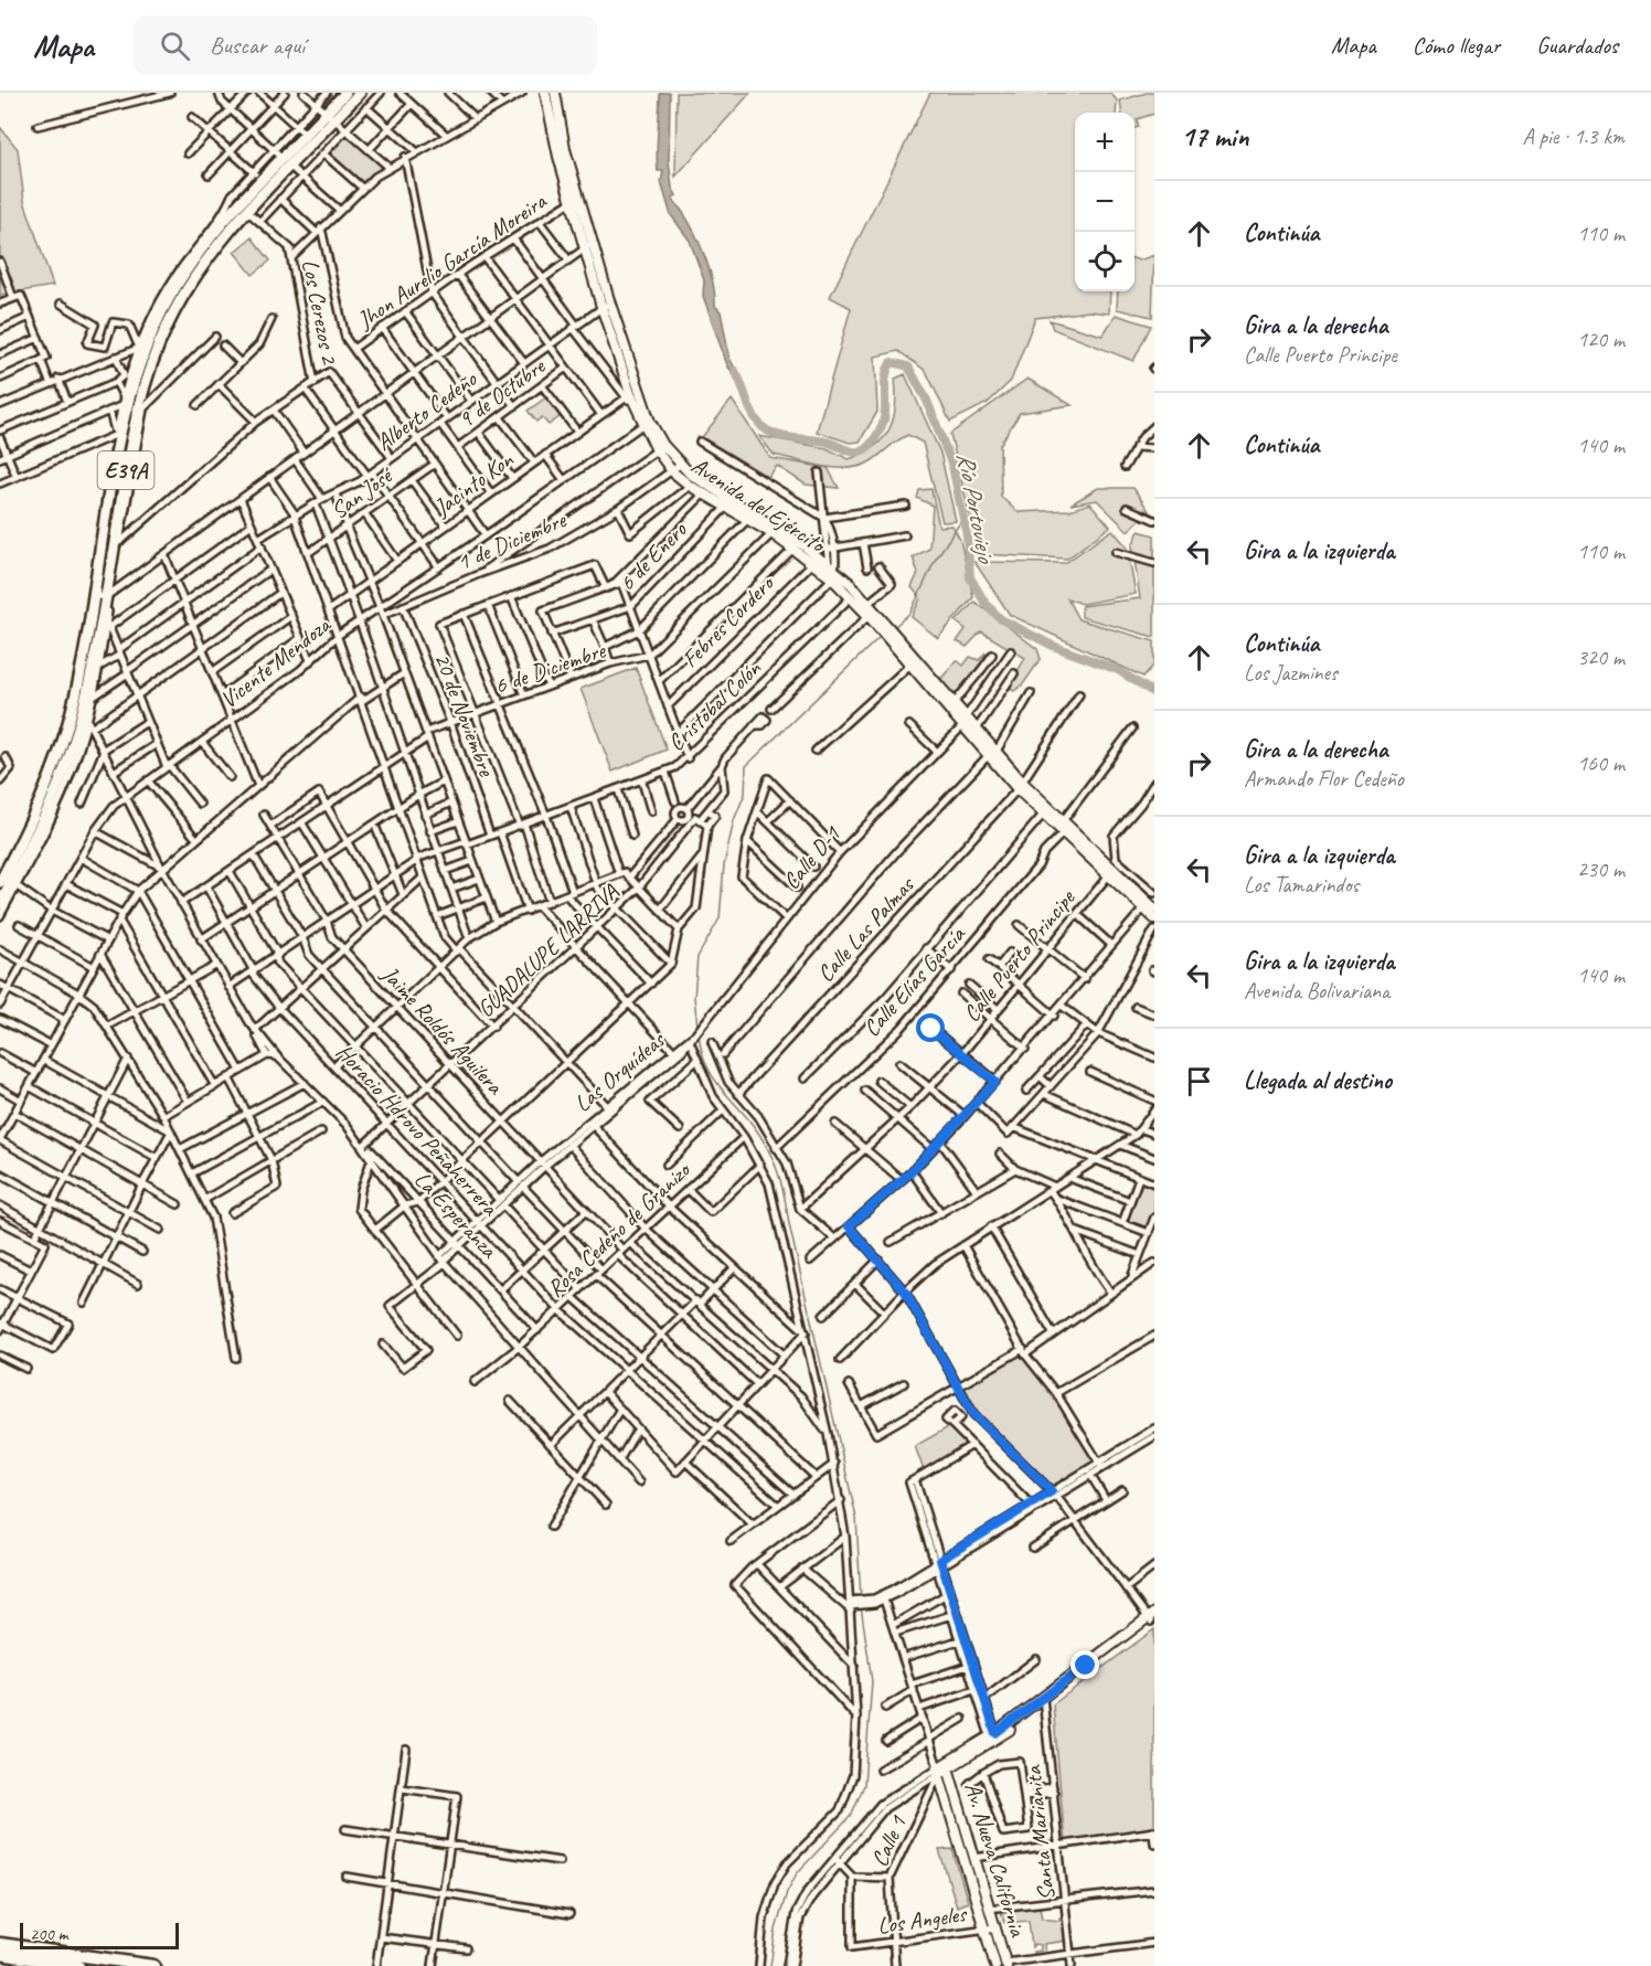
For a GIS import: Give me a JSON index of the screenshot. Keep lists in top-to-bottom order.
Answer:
{
  "streets": {
    "main road": ["E39A", "Avenida del Ejército", "Av. Nueva California"],
    "street": [
      "Jhon Aurelio García Moreira",
      "Los Cerezos 2",
      "9 de Octubre",
      "Alberto Cedeño",
      "Jacinto Kon",
      "San José",
      "1 de Diciembre",
      "6 de Enero",
      "Febres Cordero",
      "Vicente Mendoza",
      "6 de Diciembre",
      "Cristobal Colón",
      "20 de Noviembre",
      "Calle D-1",
      "Calle Las Palmas",
      "GUADALUPE LARRIVA",
      "Calle Puerto Principe",
      "Calle Elías García",
      "Jaime Roldós Aguilera",
      "Las Orquídeas",
      "Horacio Hdrovo Peñaherrera",
      "La Esperanza",
      "Rosa Cedeño de Granizo",
      "Santa Marianita",
      "Calle 1",
      "Los Angeles"
    ]
  },
  "crossings": [
    ["Jhon Aurelio García Moreira", "Avenida del Ejército"],
    ["Alberto Cedeño", "Avenida del Ejército"],
    ["Jacinto Kon", "Avenida del Ejército"],
    ["Avenida del Ejército", "1 de Diciembre"],
    ["Avenida del Ejército", "6 de Enero"],
    ["Avenida del Ejército", "Febres Cordero"],
    ["Avenida del Ejército", "Vicente Mendoza"],
    ["Avenida del Ejército", "Cristobal Colón"],
    ["Avenida del Ejército", "Calle D-1"],
    ["Avenida del Ejército", "Calle Las Palmas"],
    ["Avenida del Ejército", "Calle Puerto Principe"],
    ["Avenida del Ejército", "Calle Elías García"],
    ["1 de Diciembre", "20 de Noviembre"],
    ["6 de Diciembre", "20 de Noviembre"],
    ["6 de Diciembre", "Jaime Roldós Aguilera"],
    ["6 de Diciembre", "Horacio Hdrovo Peñaherrera"],
    ["Cristobal Colón", "20 de Noviembre"],
    ["Cristobal Colón", "Jaime Roldós Aguilera"],
    ["Cristobal Colón", "Horacio Hdrovo Peñaherrera"],
    ["Calle D-1", "Las Orquídeas"],
    ["GUADALUPE LARRIVA", "Jaime Roldós Aguilera"],
    ["GUADALUPE LARRIVA", "Horacio Hdrovo Peñaherrera"],
    ["GUADALUPE LARRIVA", "La Esperanza"],
    ["Jaime Roldós Aguilera", "Las Orquídeas"],
    ["Jaime Roldós Aguilera", "Rosa Cedeño de Granizo"],
    ["Las Orquídeas", "Horacio Hdrovo Peñaherrera"],
    ["Las Orquídeas", "La Esperanza"],
    ["Horacio Hdrovo Peñaherrera", "Rosa Cedeño de Granizo"],
    ["La Esperanza", "Rosa Cedeño de Granizo"],
    ["Calle 1", "Av. Nueva California"],
    ["Calle 1", "Los Angeles"],
    ["Av. Nueva California", "Los Angeles"]
  ],
  "water": ["Río Portoviejo"],
  "scale_bar": "200 m",
  "page": {
    "header": "Mapa",
    "search": "Buscar aquí",
    "nav": ["Mapa", "Cómo llegar", "Guardados"],
    "heading": ["17 min", "A pie · 1.3 km"],
    "map_buttons": ["+", "−"],
    "list": [
      ["Continúa", "110 m"],
      ["Gira a la derecha", "Calle Puerto Principe", "120 m"],
      ["Continúa", "140 m"],
      ["Gira a la izquierda", "110 m"],
      ["Continúa", "Los Jazmines", "320 m"],
      ["Gira a la derecha", "Armando Flor Cedeño", "160 m"],
      ["Gira a la izquierda", "Los Tamarindos", "230 m"],
      ["Gira a la izquierda", "Avenida Bolivariana", "140 m"],
      "Llegada al destino"
    ],
    "scale": "200 m"
  }
}
